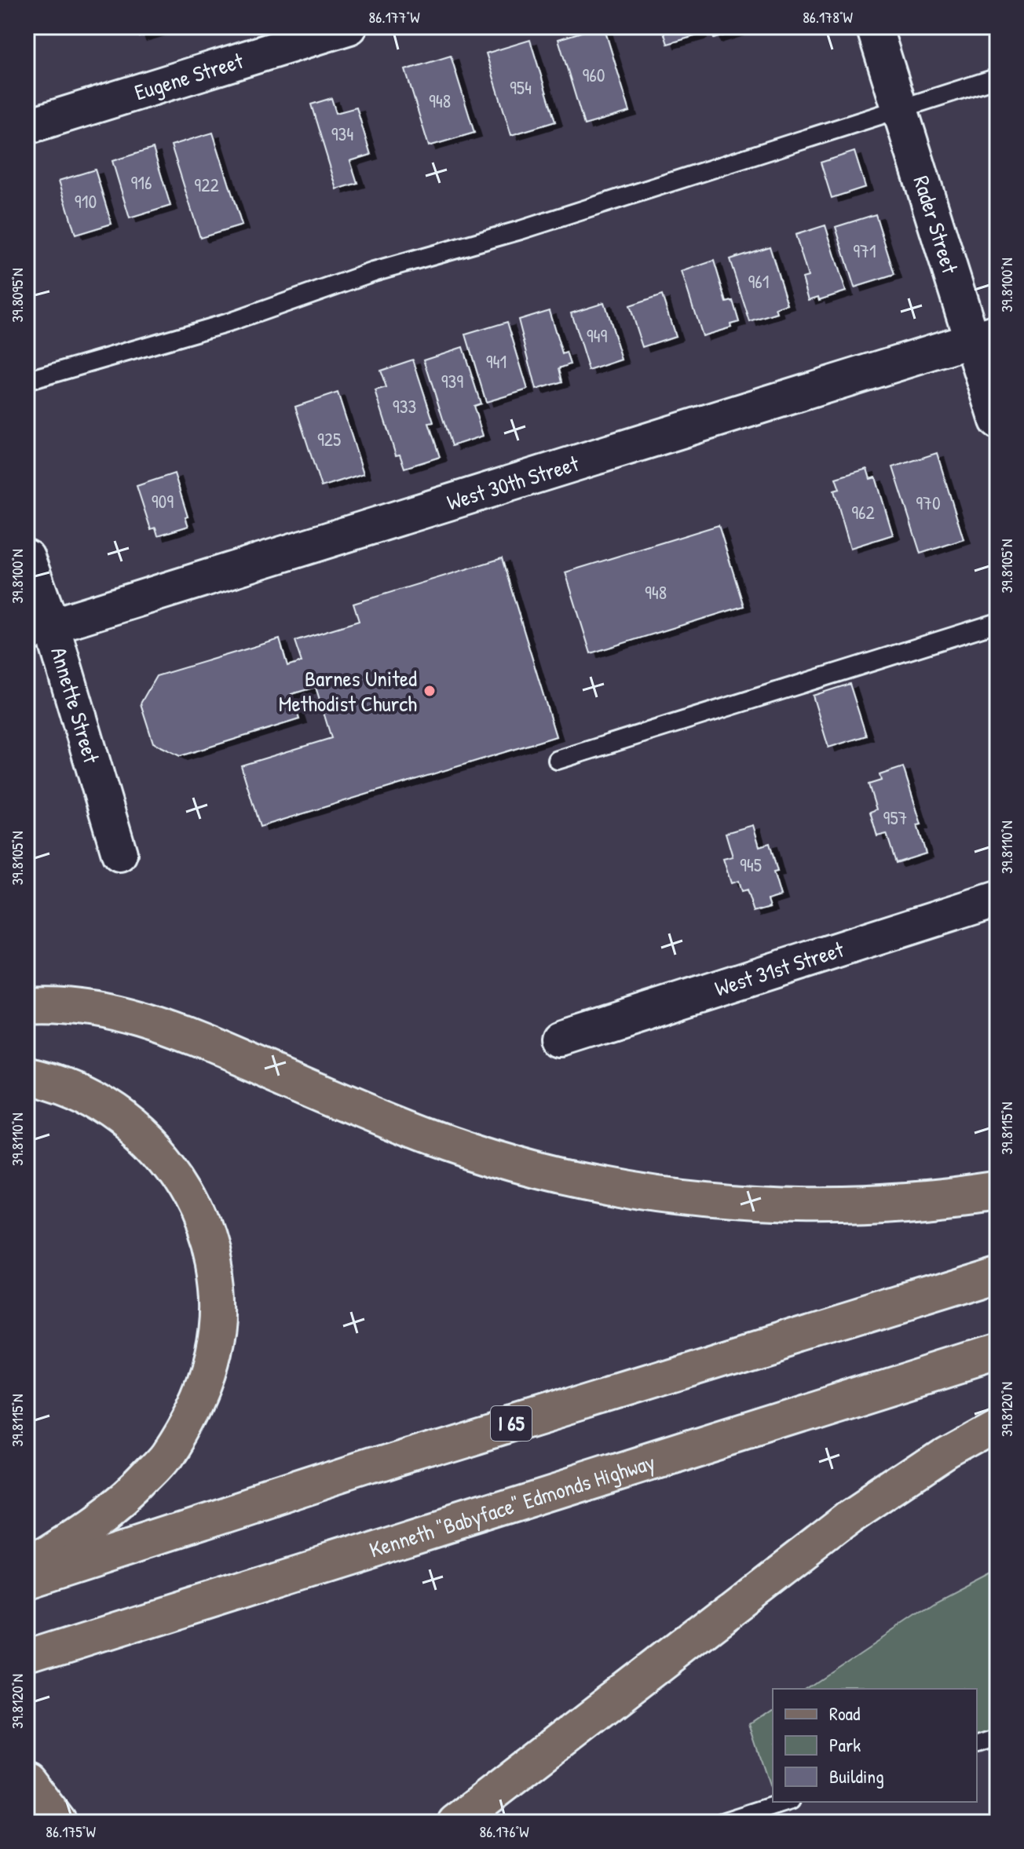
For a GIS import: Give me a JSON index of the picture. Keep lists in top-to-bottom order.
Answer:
{
  "streets": {
    "main road": ["I 65", "Kenneth \"Babyface\" Edmonds Highway"],
    "street": [
      "Eugene Street",
      "Rader Street",
      "West 30th Street",
      "Annette Street",
      "West 31st Street"
    ]
  },
  "crossings": [
    ["Rader Street", "West 30th Street"],
    ["West 30th Street", "Annette Street"]
  ],
  "places": ["Barnes United Methodist Church"],
  "house_numbers": [
    "960",
    "954",
    "948",
    "934",
    "916",
    "922",
    "910",
    "971",
    "961",
    "949",
    "941",
    "939",
    "933",
    "925",
    "909",
    "970",
    "962",
    "948",
    "957",
    "945"
  ],
  "legend": ["Road", "Park", "Building"],
  "coordinates": [
    "86.177°W",
    "86.178°W",
    "39.8100°N",
    "39.8095°N",
    "39.8105°N",
    "39.8110°N",
    "39.8115°N",
    "39.8120°N",
    "86.175°W",
    "86.176°W"
  ]
}
